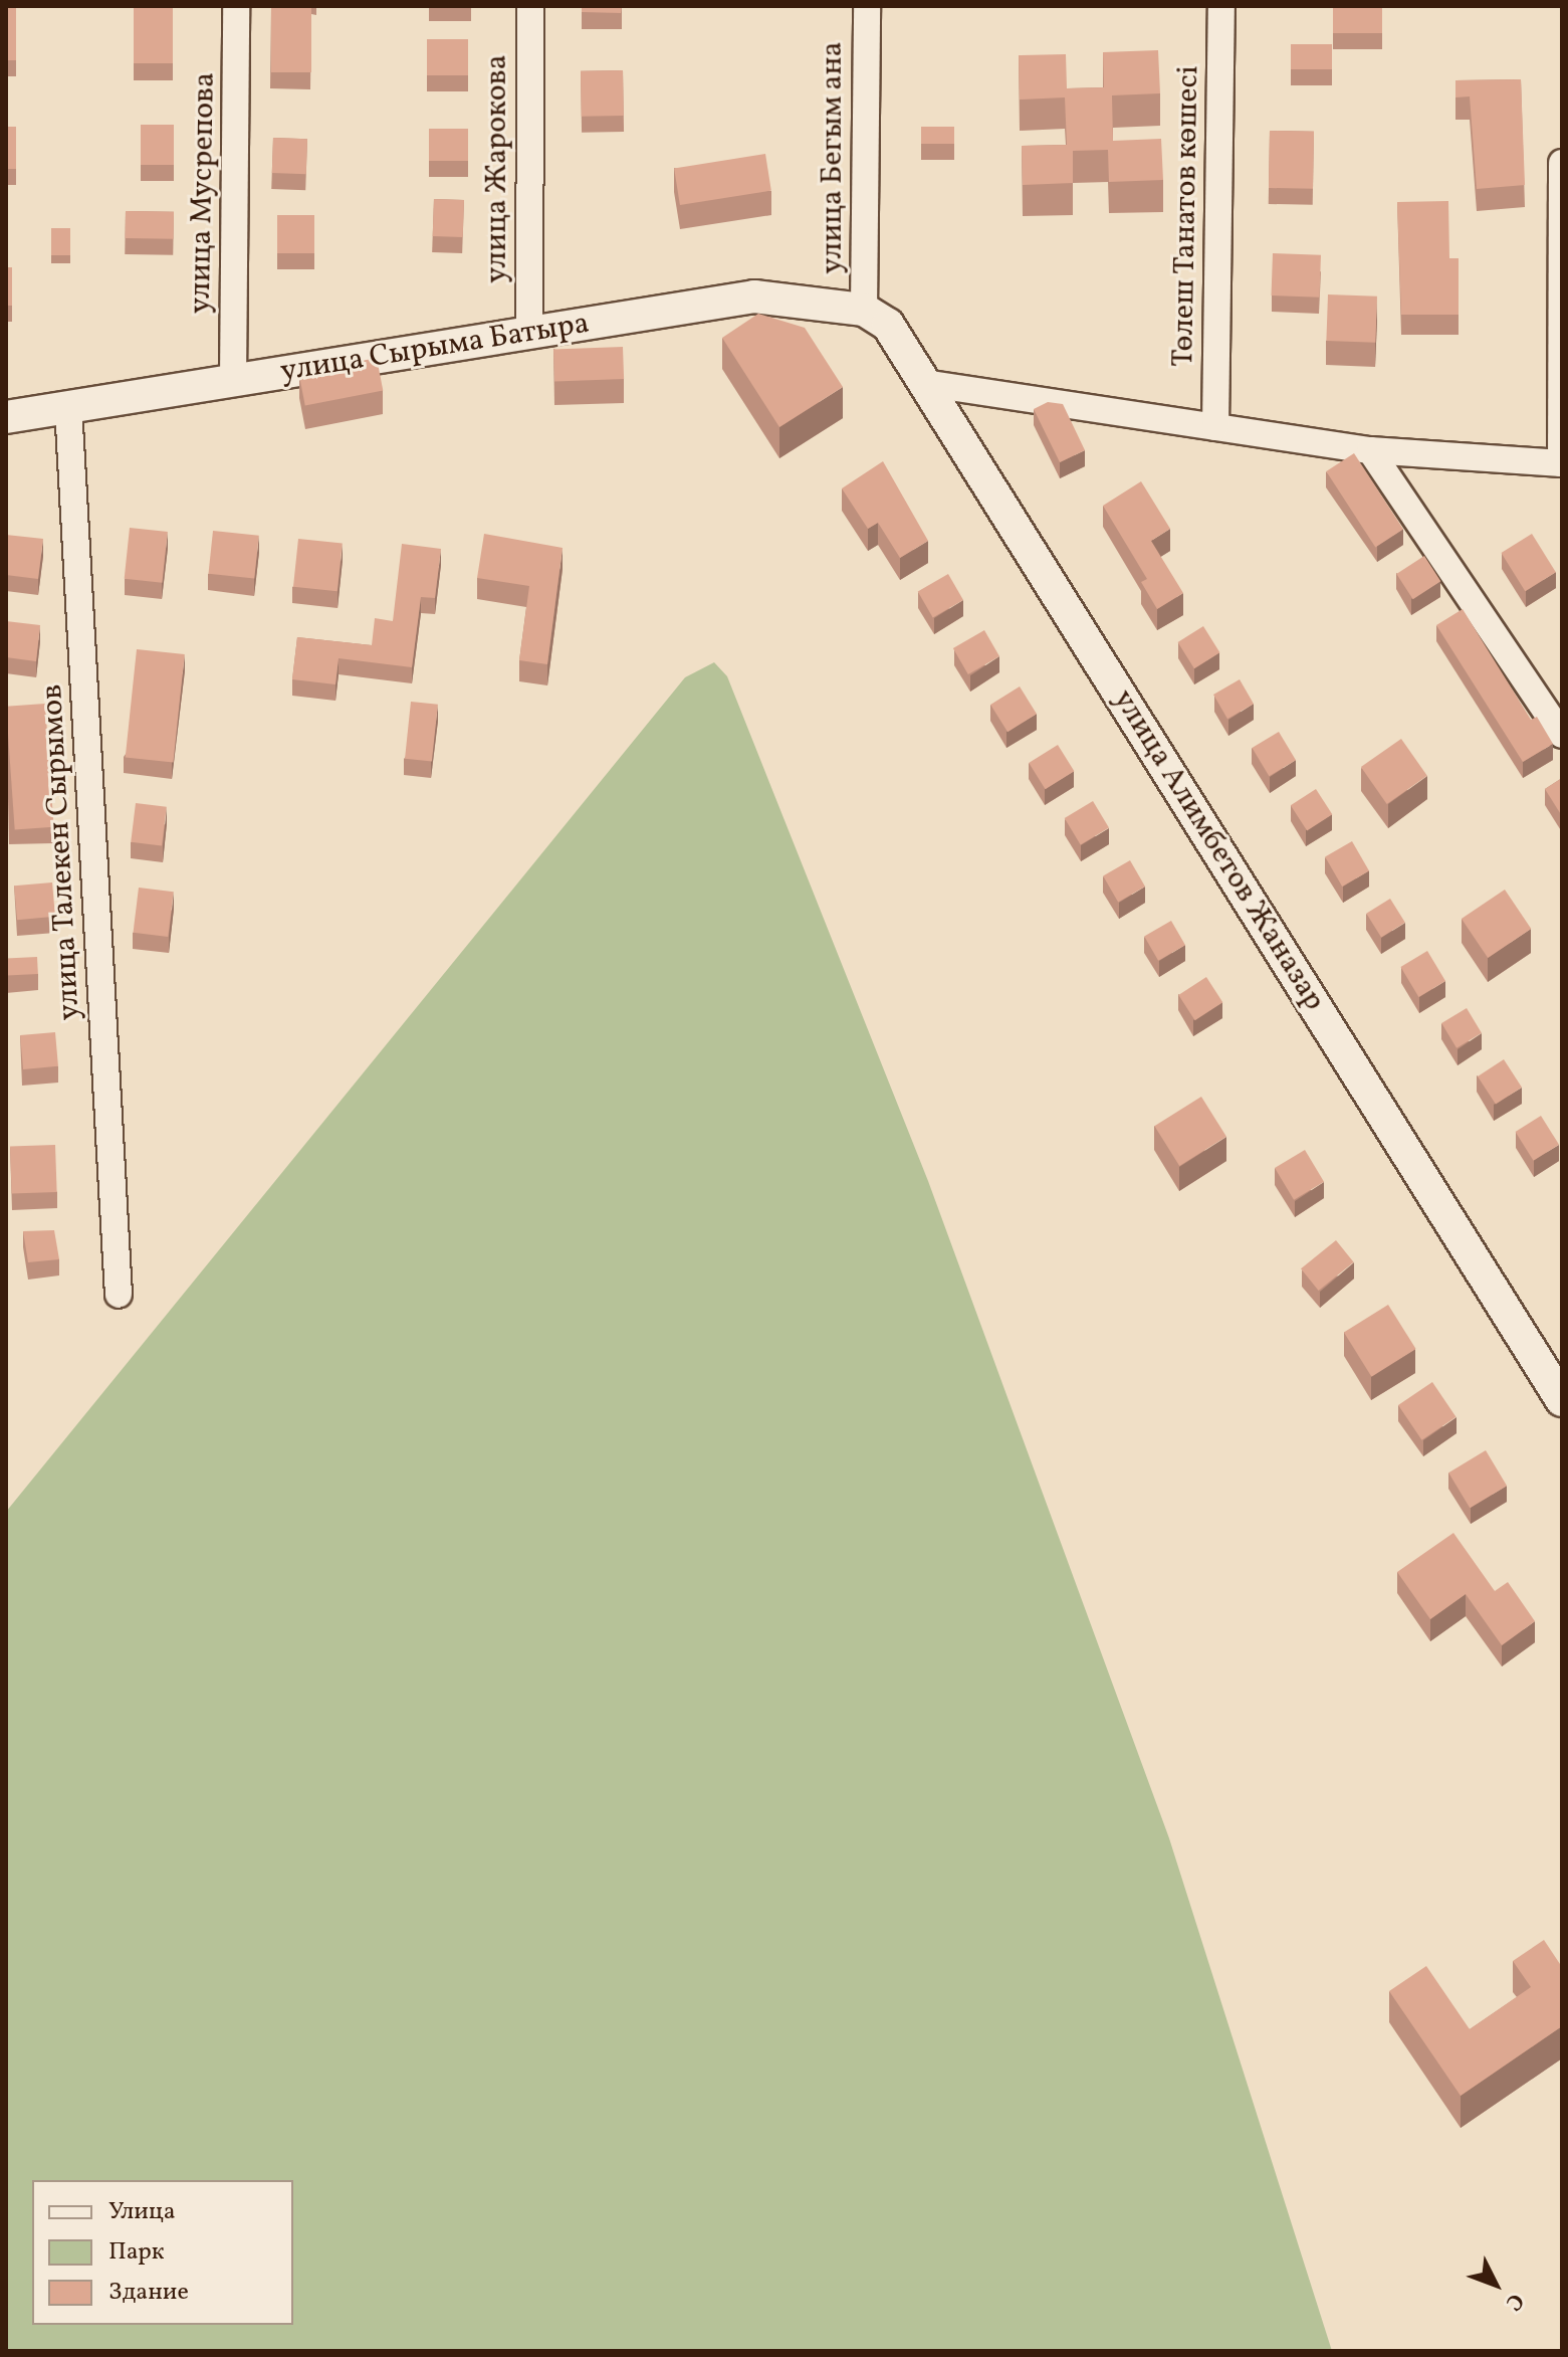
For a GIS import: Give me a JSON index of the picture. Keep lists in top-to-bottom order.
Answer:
{
  "streets": {
    "street": [
      "улица Бегым ана",
      "улица Жарокова",
      "улица Мусрепова",
      "Төлеш Танатов көшесі",
      "улица Сырыма Батыра",
      "улица Алимбетов Жаназар",
      "улица Талекен Сырымов"
    ]
  },
  "crossings": [
    ["улица Бегым ана", "улица Сырыма Батыра"],
    ["улица Бегым ана", "улица Алимбетов Жаназар"],
    ["улица Жарокова", "улица Сырыма Батыра"],
    ["улица Мусрепова", "улица Сырыма Батыра"],
    ["улица Сырыма Батыра", "улица Алимбетов Жаназар"],
    ["улица Сырыма Батыра", "улица Талекен Сырымов"]
  ],
  "legend": ["Улица", "Парк", "Здание"],
  "north": "bottom right"
}
